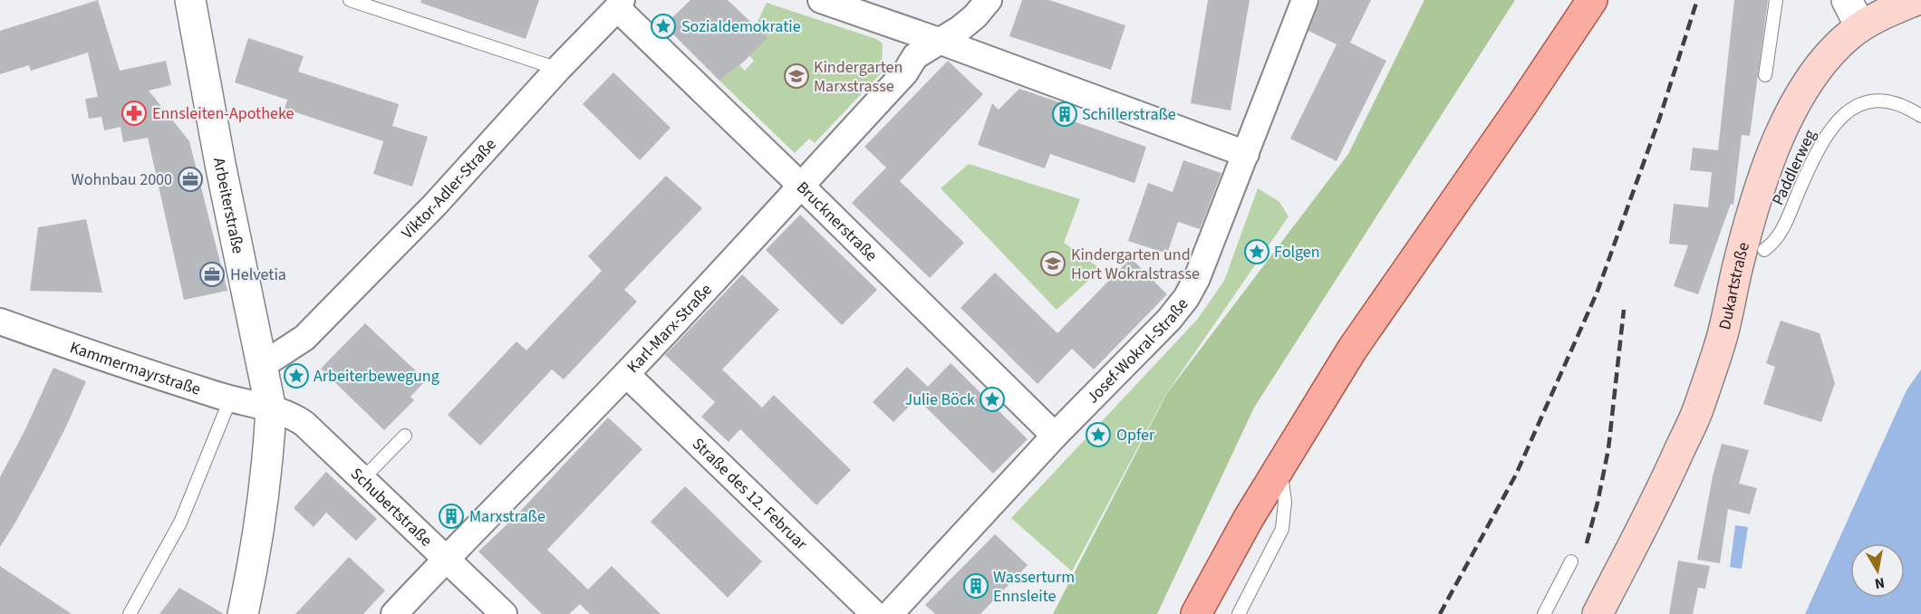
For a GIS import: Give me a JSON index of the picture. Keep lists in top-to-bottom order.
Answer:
{
  "streets": {
    "main road": ["Dukartstraße"],
    "street": [
      "Viktor-Adler-Straße",
      "Arbeiterstraße",
      "Brucknerstraße",
      "Karl-Marx-Straße",
      "Josef-Wokral-Straße",
      "Kammermayrstraße",
      "Straße des 12. Februar",
      "Schubertstraße"
    ],
    "lane": ["Paddlerweg"]
  },
  "crossings": [
    ["Viktor-Adler-Straße", "Arbeiterstraße"],
    ["Viktor-Adler-Straße", "Brucknerstraße"],
    ["Arbeiterstraße", "Kammermayrstraße"],
    ["Arbeiterstraße", "Schubertstraße"],
    ["Brucknerstraße", "Karl-Marx-Straße"],
    ["Brucknerstraße", "Josef-Wokral-Straße"],
    ["Karl-Marx-Straße", "Straße des 12. Februar"],
    ["Karl-Marx-Straße", "Schubertstraße"],
    ["Kammermayrstraße", "Schubertstraße"]
  ],
  "places": {
    "place": [
      "Sozialdemokratie",
      "Folgen",
      "Arbeiterbewegung",
      "Julie Böck",
      "Opfer"
    ],
    "school or university": ["Kindergarten Marxstrasse", "Kindergarten und Hort Wokralstrasse"],
    "pharmacy": ["Ennsleiten-Apotheke"],
    "building": ["Schillerstraße", "Marxstraße", "Wasserturm Ennsleite"],
    "office": ["Wohnbau 2000", "Helvetia"]
  },
  "north": "bottom"
}
